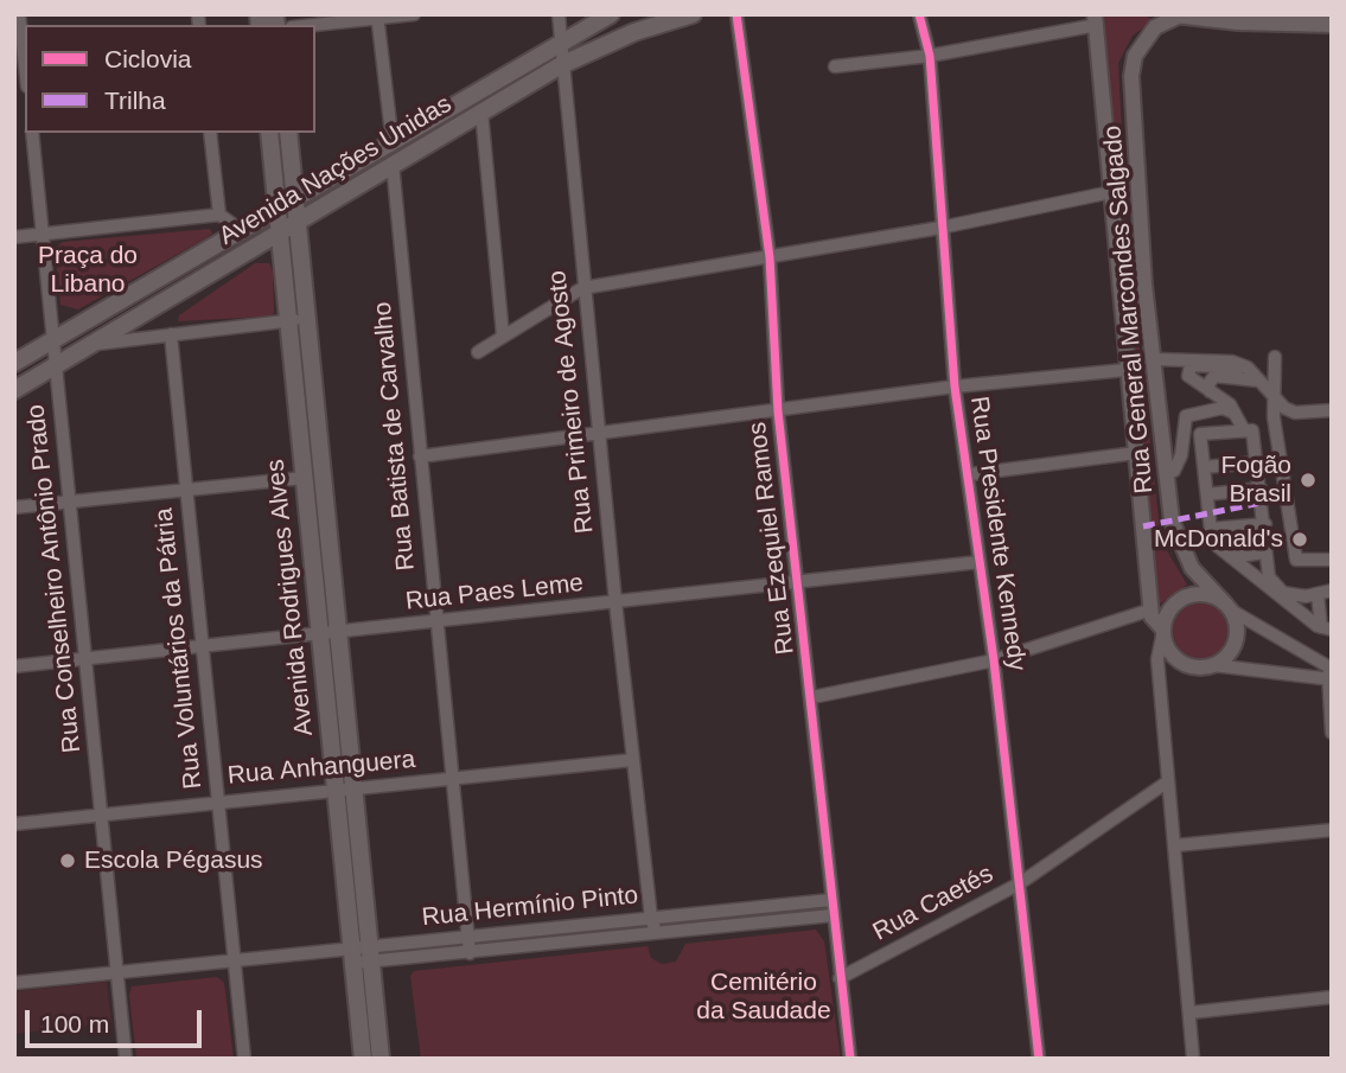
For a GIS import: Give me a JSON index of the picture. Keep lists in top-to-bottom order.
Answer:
{
  "streets": {
    "main road": ["Avenida Nações Unidas", "Avenida Rodrigues Alves"],
    "street": [
      "Rua General Marcondes Salgado",
      "Rua Primeiro de Agosto",
      "Rua Batista de Carvalho",
      "Rua Presidente Kennedy",
      "Rua Ezequiel Ramos",
      "Rua Conselheiro Antônio Prado",
      "Rua Paes Leme",
      "Rua Voluntários da Pátria",
      "Rua Anhanguera",
      "Rua Caetés",
      "Rua Hermínio Pinto"
    ]
  },
  "crossings": [
    ["Avenida Nações Unidas", "Rua Primeiro de Agosto"],
    ["Avenida Nações Unidas", "Rua Batista de Carvalho"],
    ["Avenida Nações Unidas", "Rua Conselheiro Antônio Prado"],
    ["Avenida Nações Unidas", "Avenida Rodrigues Alves"],
    ["Rua Primeiro de Agosto", "Rua Paes Leme"],
    ["Rua Primeiro de Agosto", "Rua Anhanguera"],
    ["Rua Primeiro de Agosto", "Rua Hermínio Pinto"],
    ["Rua Batista de Carvalho", "Rua Paes Leme"],
    ["Rua Batista de Carvalho", "Rua Anhanguera"],
    ["Rua Batista de Carvalho", "Rua Hermínio Pinto"],
    ["Rua Presidente Kennedy", "Rua Paes Leme"],
    ["Rua Presidente Kennedy", "Rua Caetés"],
    ["Rua Ezequiel Ramos", "Rua Paes Leme"],
    ["Rua Ezequiel Ramos", "Rua Caetés"],
    ["Rua Ezequiel Ramos", "Rua Hermínio Pinto"],
    ["Rua Conselheiro Antônio Prado", "Rua Paes Leme"],
    ["Rua Conselheiro Antônio Prado", "Rua Anhanguera"],
    ["Rua Conselheiro Antônio Prado", "Rua Hermínio Pinto"],
    ["Rua Paes Leme", "Avenida Rodrigues Alves"],
    ["Rua Paes Leme", "Rua Voluntários da Pátria"],
    ["Avenida Rodrigues Alves", "Rua Anhanguera"],
    ["Avenida Rodrigues Alves", "Rua Hermínio Pinto"],
    ["Rua Voluntários da Pátria", "Rua Anhanguera"],
    ["Rua Voluntários da Pátria", "Rua Hermínio Pinto"]
  ],
  "parks": ["Praça do Libano", "Cemitério da Saudade"],
  "places": ["Fogão Brasil", "McDonald's", "Escola Pégasus"],
  "legend": ["Ciclovia", "Trilha"],
  "scale_bar": "100 m"
}
